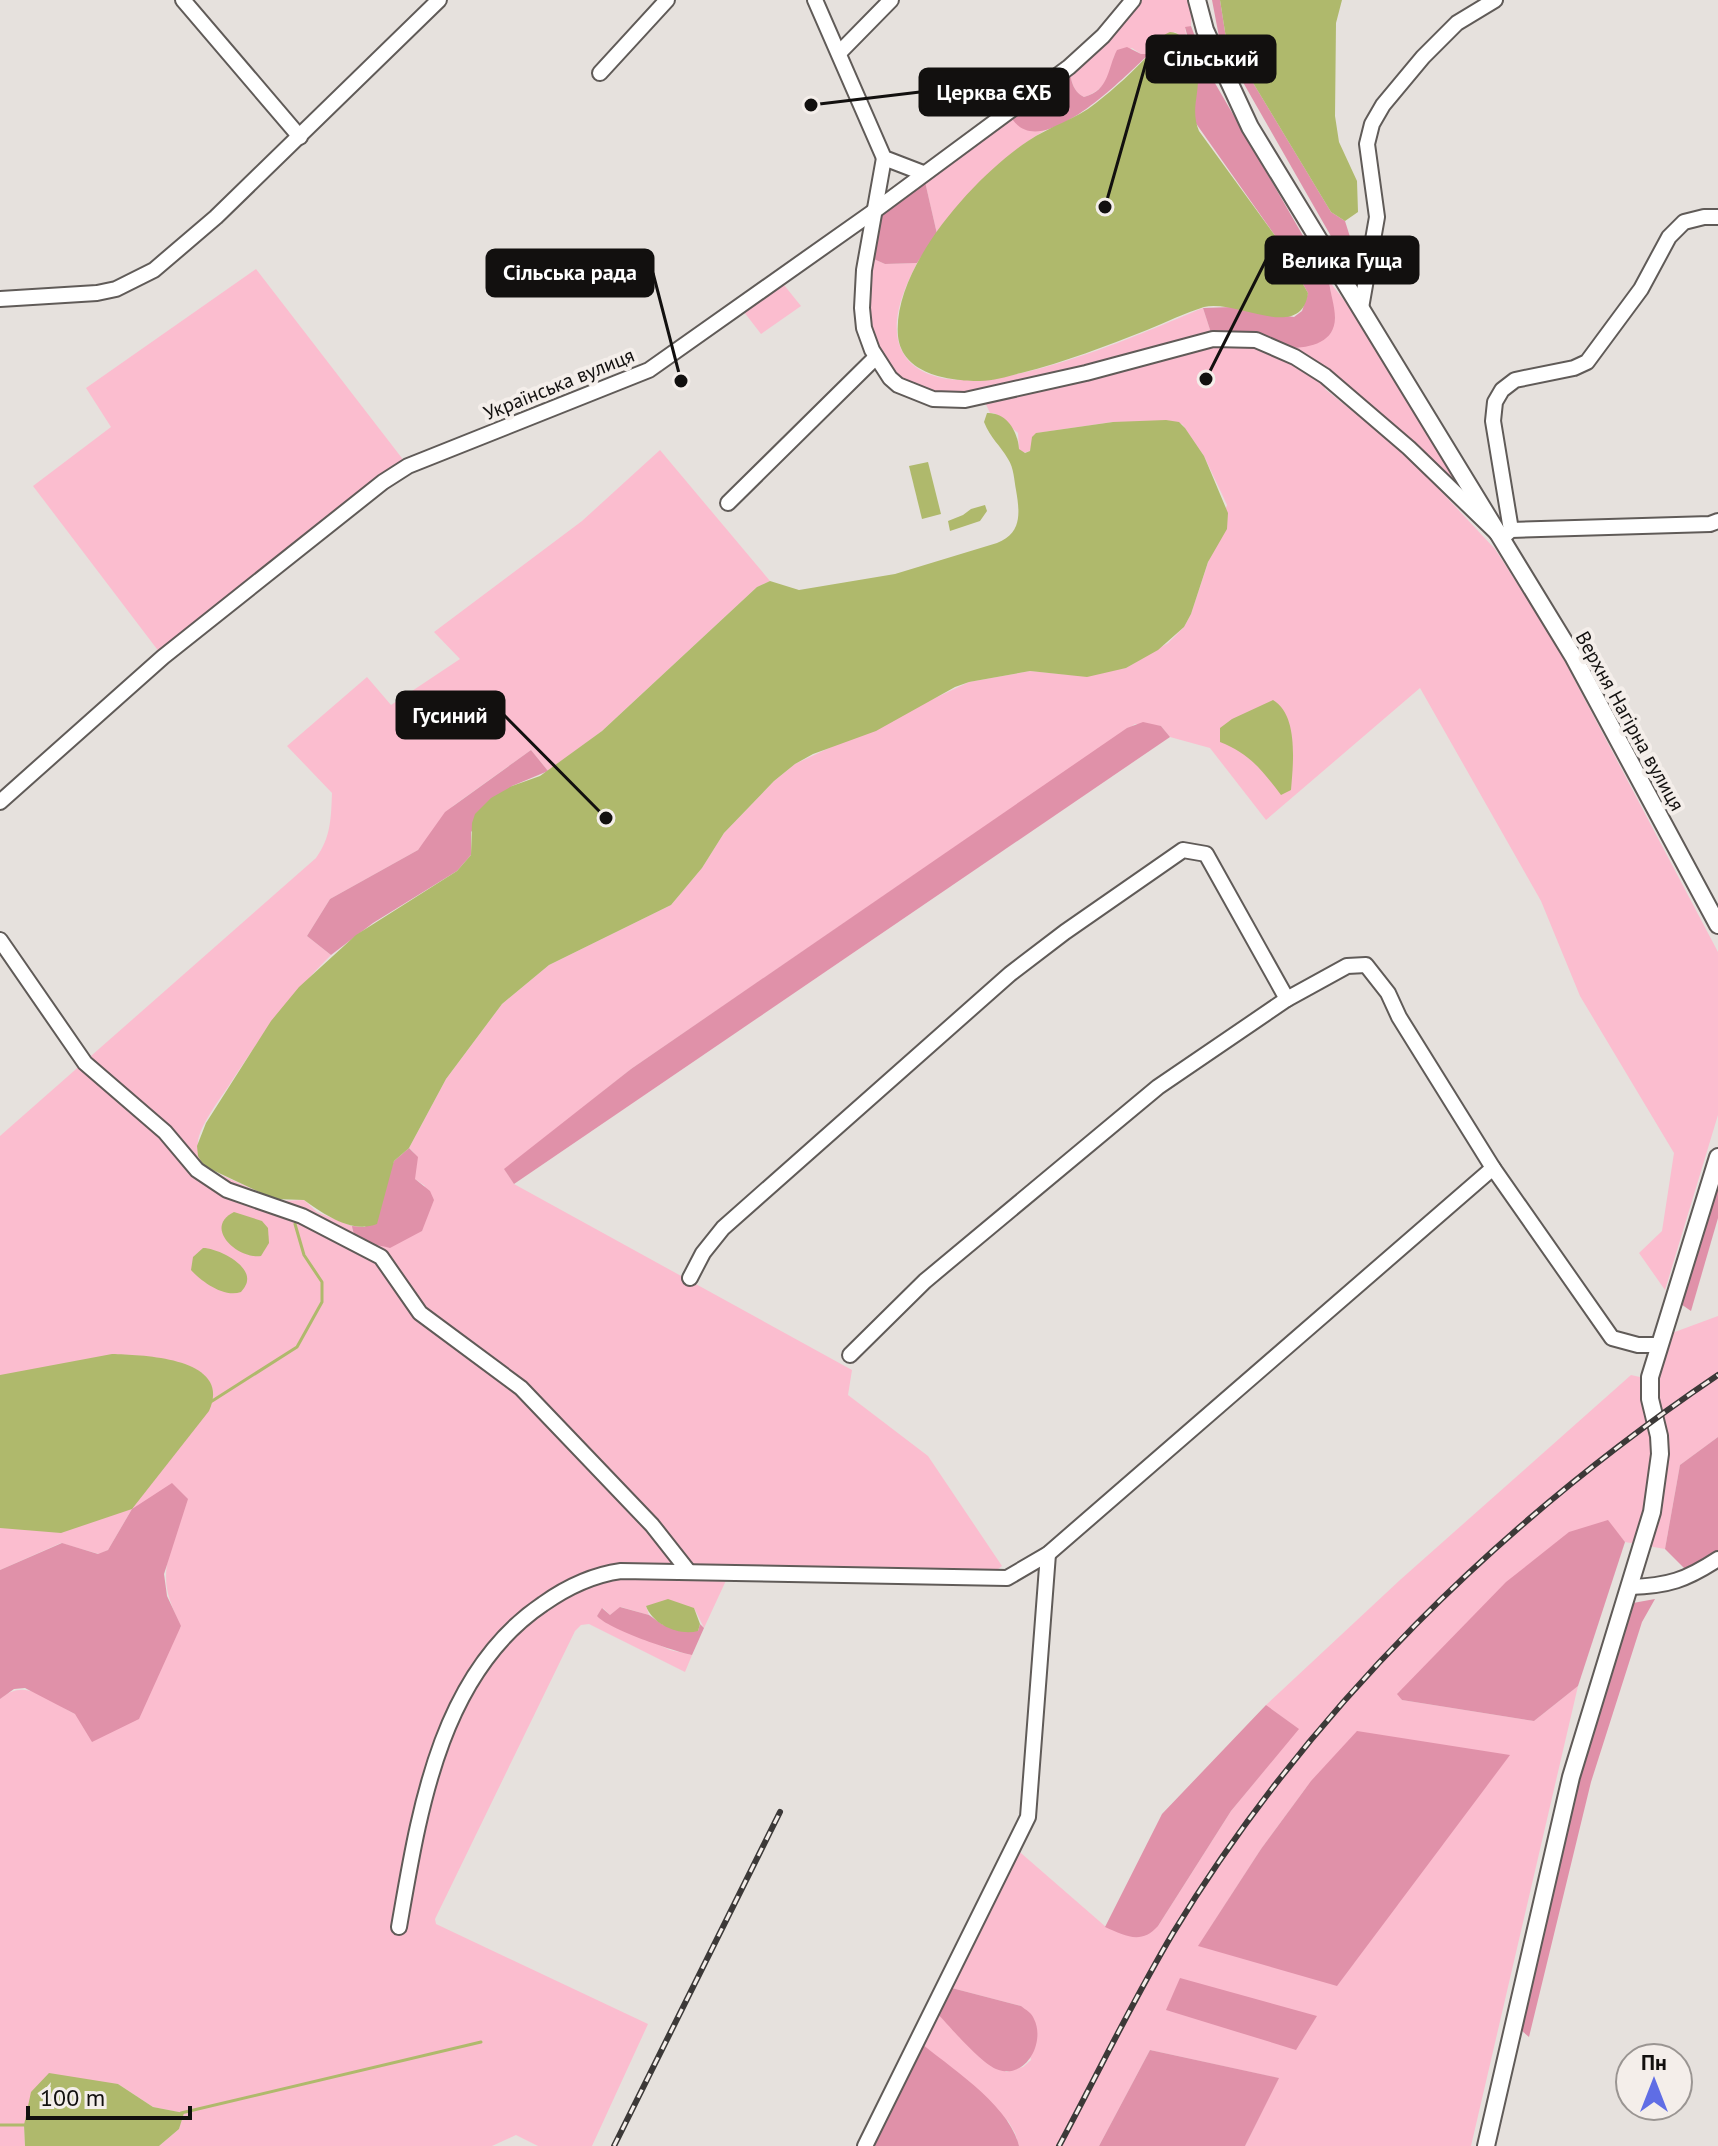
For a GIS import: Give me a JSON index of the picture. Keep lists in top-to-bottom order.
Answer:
{
  "streets": {
    "main road": ["Верхня Нагірна вулиця"],
    "street": ["Українська вулиця"]
  },
  "places": [
    "Церква ЄХБ",
    "Сільський",
    "Велика Гуща",
    "Сільська рада",
    "Гусиний"
  ],
  "scale_bar": "100 m",
  "north": "top"
}
